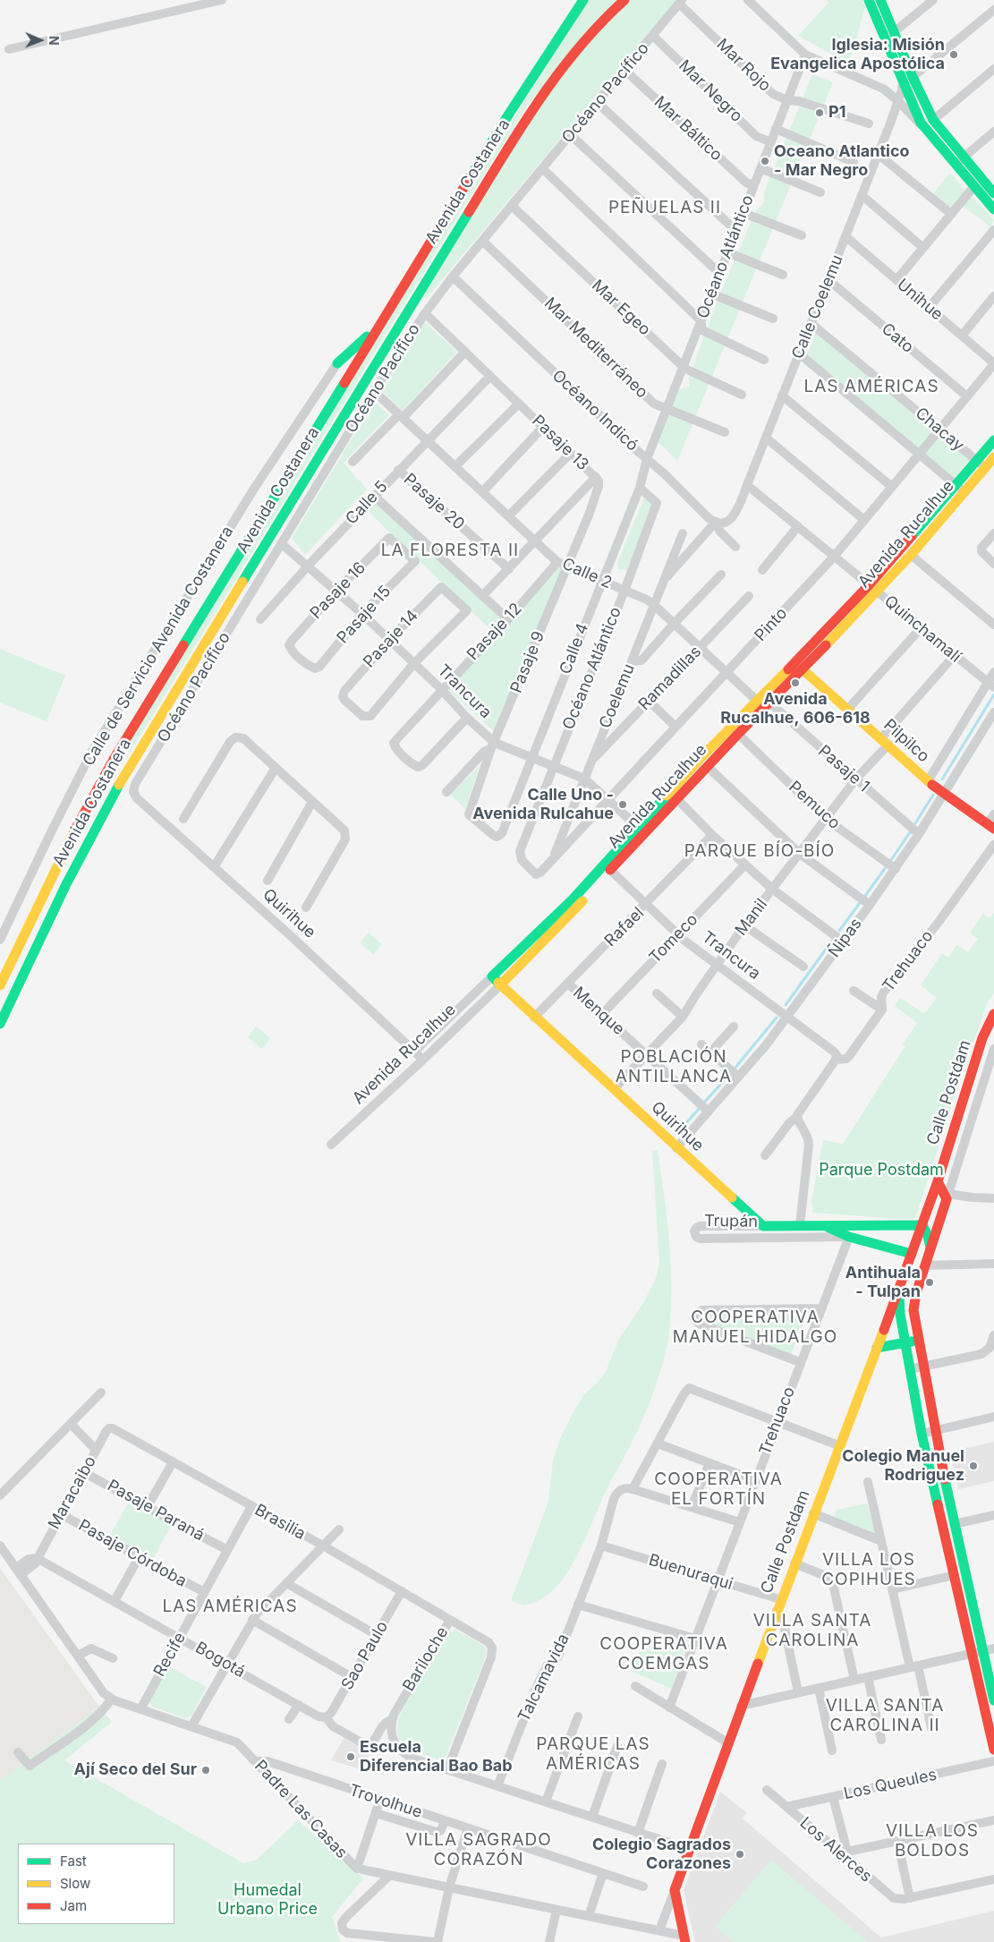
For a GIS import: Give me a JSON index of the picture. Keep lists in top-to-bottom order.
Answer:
{
  "streets": {
    "main road": [
      "Avenida Costanera",
      "Avenida Rucalhue",
      "Pilpilco",
      "Quirihue",
      "Calle Postdam",
      "Trupán"
    ],
    "street": [
      "Mar Rojo",
      "Mar Negro",
      "Océano Pacífico",
      "Mar Báltico",
      "Océano Atlántico",
      "Unihue",
      "Calle Coelemu",
      "Mar Egeo",
      "Cato",
      "Mar Mediterráneo",
      "Océano Indicó",
      "Chacay",
      "Pasaje 13",
      "Pasaje 20",
      "Calle 5",
      "Calle 2",
      "Pasaje 16",
      "Pasaje 15",
      "Pinto",
      "Quinchamalí",
      "Pasaje 12",
      "Pasaje 14",
      "Calle de Servicio Avenida Costanera",
      "Calle 4",
      "Pasaje 9",
      "Ramadillas",
      "Trancura",
      "Coelemu",
      "Pasaje 1",
      "Pemuco",
      "Manil",
      "Rafael",
      "Ñipas",
      "Tomeco",
      "Trehuaco",
      "Menque",
      "Maracaibo",
      "Pasaje Paraná",
      "Brasilia",
      "Pasaje Córdoba",
      "Buenuraqui",
      "Recife",
      "Sao Paulo",
      "Bariloche",
      "Bogotá",
      "Talcamavida",
      "Los Queules",
      "Trovolhue",
      "Padre Las Casas",
      "Los Alerces"
    ]
  },
  "crossings": [
    ["Mar Rojo", "Océano Pacífico"],
    ["Mar Rojo", "Océano Atlántico"],
    ["Mar Negro", "Océano Pacífico"],
    ["Mar Negro", "Océano Atlántico"],
    ["Océano Pacífico", "Mar Báltico"],
    ["Océano Pacífico", "Mar Egeo"],
    ["Océano Pacífico", "Mar Mediterráneo"],
    ["Océano Pacífico", "Océano Indicó"],
    ["Océano Pacífico", "Pasaje 13"],
    ["Océano Pacífico", "Calle 2"],
    ["Océano Pacífico", "Trancura"],
    ["Océano Pacífico", "Quirihue"],
    ["Mar Báltico", "Océano Atlántico"],
    ["Océano Atlántico", "Mar Egeo"],
    ["Océano Atlántico", "Mar Mediterráneo"],
    ["Océano Atlántico", "Océano Indicó"],
    ["Océano Atlántico", "Calle 2"],
    ["Océano Atlántico", "Pinto"],
    ["Océano Atlántico", "Calle 4"],
    ["Océano Atlántico", "Trancura"],
    ["Unihue", "Calle Coelemu"],
    ["Unihue", "Pinto"],
    ["Calle Coelemu", "Cato"],
    ["Calle Coelemu", "Océano Indicó"],
    ["Calle Coelemu", "Chacay"],
    ["Calle Coelemu", "Quinchamalí"],
    ["Calle Coelemu", "Coelemu"],
    ["Cato", "Pinto"],
    ["Océano Indicó", "Calle 4"],
    ["Chacay", "Avenida Rucalhue"],
    ["Chacay", "Pinto"],
    ["Pasaje 13", "Pasaje 20"],
    ["Pasaje 13", "Calle 5"],
    ["Pasaje 13", "Calle 2"],
    ["Pasaje 13", "Pasaje 9"],
    ["Pasaje 20", "Calle 5"],
    ["Calle 5", "Calle 2"],
    ["Calle 5", "Trancura"],
    ["Avenida Rucalhue", "Calle 2"],
    ["Avenida Rucalhue", "Quinchamalí"],
    ["Avenida Rucalhue", "Trancura"],
    ["Avenida Rucalhue", "Pilpilco"],
    ["Avenida Rucalhue", "Pasaje 1"],
    ["Avenida Rucalhue", "Pemuco"],
    ["Avenida Rucalhue", "Quirihue"],
    ["Calle 2", "Pinto"],
    ["Calle 2", "Pasaje 12"],
    ["Calle 2", "Calle 4"],
    ["Calle 2", "Pasaje 9"],
    ["Calle 2", "Ramadillas"],
    ["Calle 2", "Coelemu"],
    ["Pasaje 16", "Pasaje 15"],
    ["Pasaje 16", "Trancura"],
    ["Pasaje 15", "Trancura"],
    ["Pinto", "Quinchamalí"],
    ["Pinto", "Trancura"],
    ["Pinto", "Coelemu"],
    ["Quinchamalí", "Manil"],
    ["Pasaje 12", "Trancura"],
    ["Pasaje 14", "Trancura"],
    ["Calle 4", "Pasaje 9"],
    ["Calle 4", "Trancura"],
    ["Pasaje 9", "Trancura"],
    ["Ramadillas", "Coelemu"],
    ["Trancura", "Coelemu"],
    ["Trancura", "Manil"],
    ["Trancura", "Rafael"],
    ["Trancura", "Ñipas"],
    ["Trancura", "Tomeco"],
    ["Trancura", "Trehuaco"],
    ["Pilpilco", "Manil"],
    ["Pilpilco", "Ñipas"],
    ["Pasaje 1", "Manil"],
    ["Pasaje 1", "Ñipas"],
    ["Pemuco", "Manil"],
    ["Pemuco", "Ñipas"],
    ["Quirihue", "Manil"],
    ["Quirihue", "Rafael"],
    ["Quirihue", "Ñipas"],
    ["Quirihue", "Trupán"],
    ["Manil", "Menque"],
    ["Rafael", "Menque"],
    ["Ñipas", "Menque"],
    ["Tomeco", "Menque"],
    ["Trehuaco", "Trupán"],
    ["Trehuaco", "Buenuraqui"],
    ["Calle Postdam", "Trupán"],
    ["Calle Postdam", "Buenuraqui"],
    ["Maracaibo", "Pasaje Paraná"],
    ["Maracaibo", "Brasilia"],
    ["Maracaibo", "Pasaje Córdoba"],
    ["Maracaibo", "Bogotá"],
    ["Pasaje Paraná", "Recife"],
    ["Brasilia", "Recife"],
    ["Brasilia", "Sao Paulo"],
    ["Brasilia", "Bariloche"],
    ["Pasaje Córdoba", "Recife"],
    ["Buenuraqui", "Talcamavida"],
    ["Recife", "Bogotá"],
    ["Recife", "Padre Las Casas"],
    ["Sao Paulo", "Bogotá"],
    ["Bariloche", "Bogotá"],
    ["Los Queules", "Los Alerces"],
    ["Trovolhue", "Padre Las Casas"]
  ],
  "districts": [
    "PEÑUELAS II",
    "LAS AMÉRICAS",
    "LA FLORESTA II",
    "PARQUE BÍO-BÍO",
    "POBLACIÓN ANTILLANCA",
    "COOPERATIVA MANUEL HIDALGO",
    "COOPERATIVA EL FORTÍN",
    "VILLA LOS COPIHUES",
    "LAS AMÉRICAS",
    "VILLA SANTA CAROLINA",
    "COOPERATIVA COEMGAS",
    "VILLA SANTA CAROLINA II",
    "PARQUE LAS AMÉRICAS",
    "VILLA LOS BOLDOS",
    "VILLA SAGRADO CORAZÓN"
  ],
  "parks": ["Parque Postdam", "Humedal Urbano Price"],
  "places": [
    "Iglesia: Misión Evangelica Apostólica",
    "P1",
    "Oceano Atlantico - Mar Negro",
    "Avenida Rucalhue, 606-618",
    "Calle Uno - Avenida Rulcahue",
    "Antihuala - Tulpan",
    "Colegio Manuel Rodriguez",
    "Escuela Diferencial Bao Bab",
    "Ají Seco del Sur",
    "Colegio Sagrados Corazones"
  ],
  "legend": ["Fast", "Slow", "Jam"],
  "north": "right"
}
